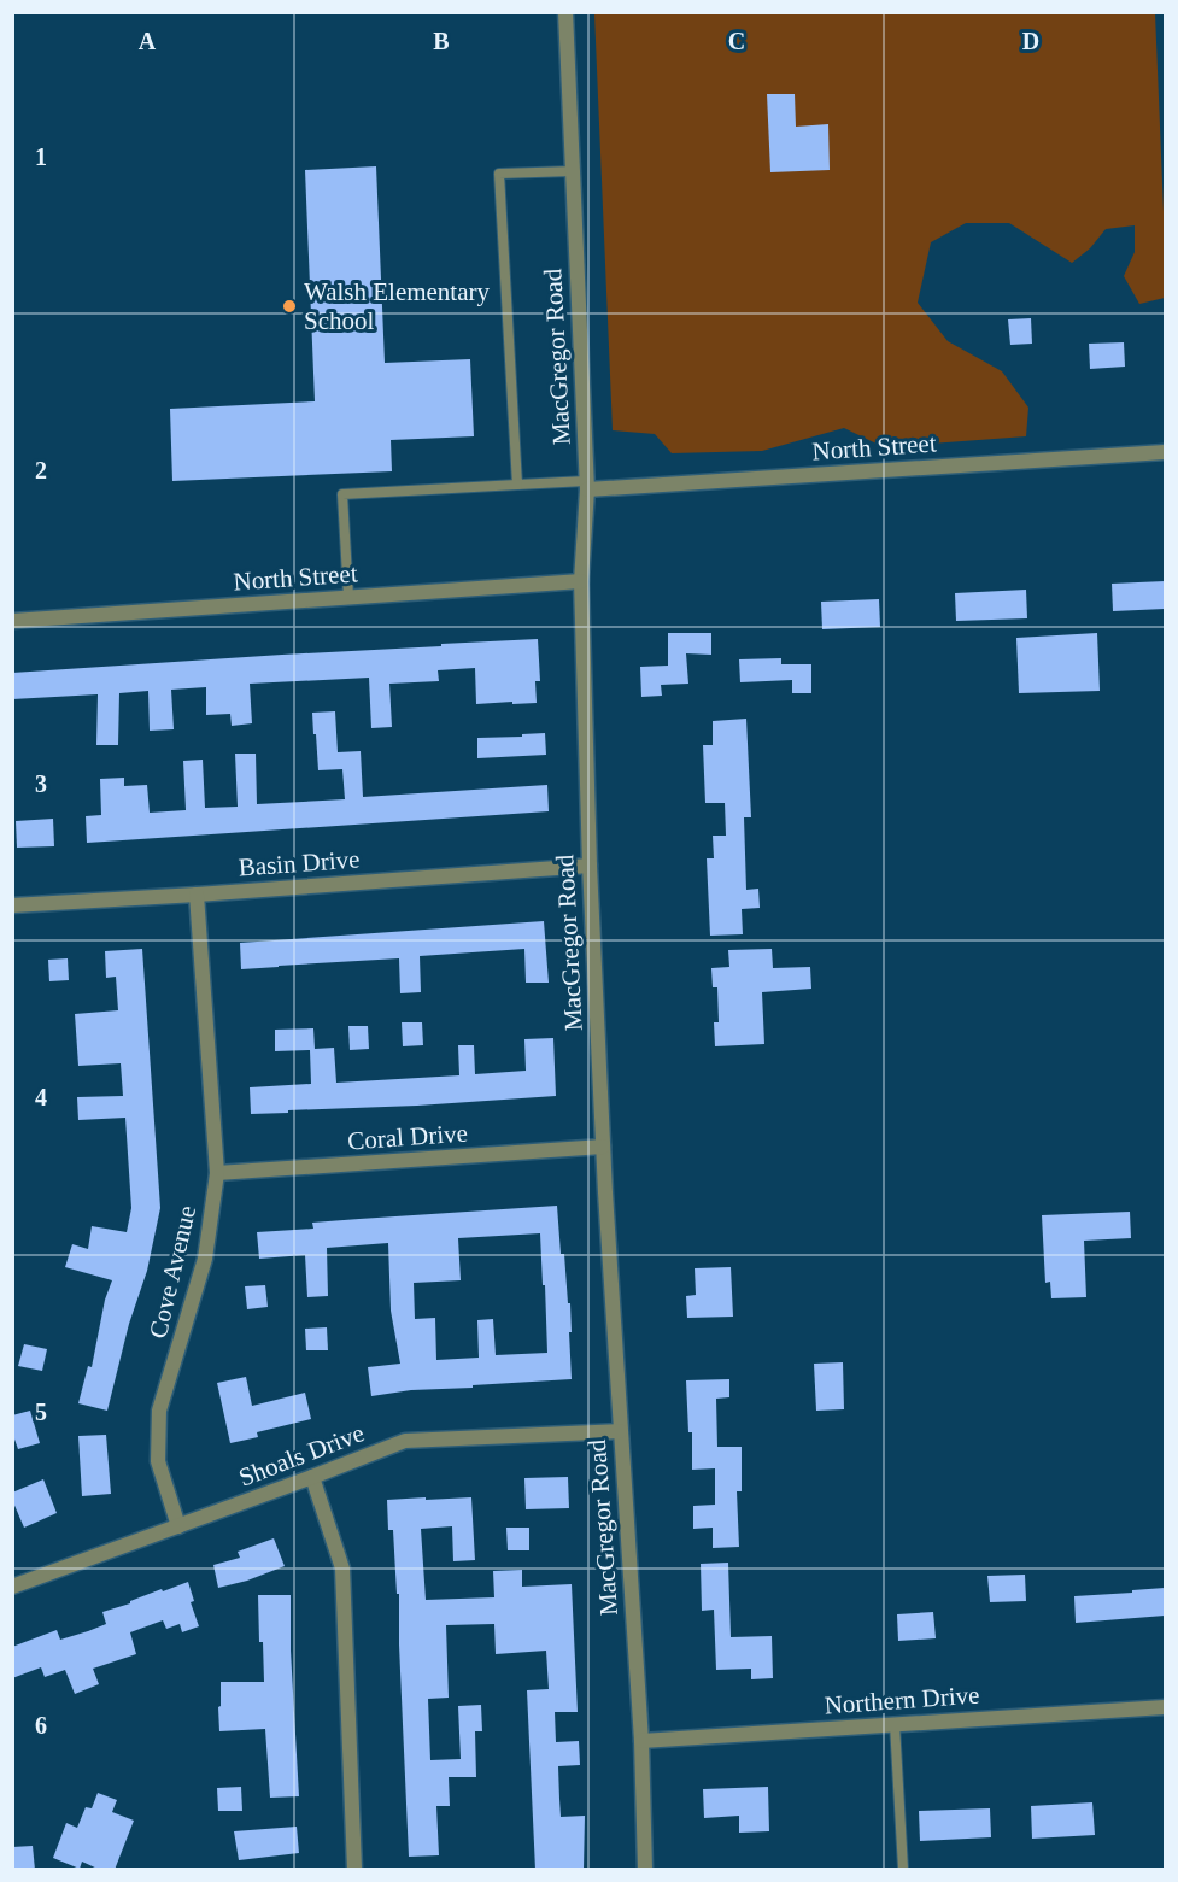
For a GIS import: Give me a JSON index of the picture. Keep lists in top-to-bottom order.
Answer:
{
  "streets": {
    "street": [
      "MacGregor Road",
      "North Street",
      "Basin Drive",
      "Coral Drive",
      "Cove Avenue",
      "Shoals Drive",
      "Northern Drive"
    ]
  },
  "crossings": [
    ["MacGregor Road", "North Street"],
    ["MacGregor Road", "Basin Drive"],
    ["MacGregor Road", "Coral Drive"],
    ["MacGregor Road", "Shoals Drive"],
    ["MacGregor Road", "Northern Drive"],
    ["Basin Drive", "Cove Avenue"],
    ["Coral Drive", "Cove Avenue"],
    ["Cove Avenue", "Shoals Drive"]
  ],
  "places": ["Walsh Elementary School"],
  "grid": {
    "columns": [
      "A",
      "B",
      "C",
      "D"
    ],
    "rows": [
      "1",
      "2",
      "3",
      "4",
      "5",
      "6"
    ]
  }
}
